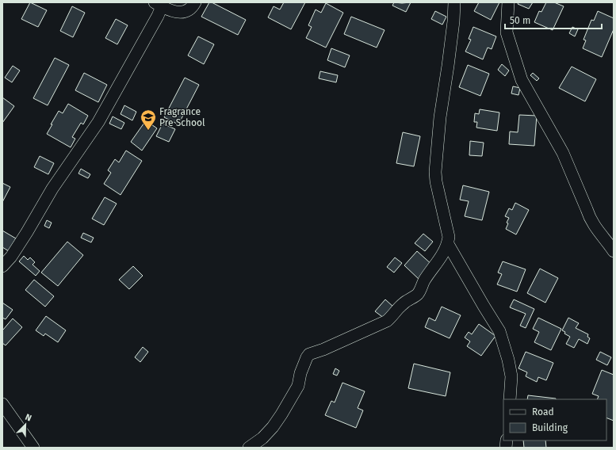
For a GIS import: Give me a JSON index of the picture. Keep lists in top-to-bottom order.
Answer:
{
  "places": {
    "school or university": ["Fragrance Pre School"]
  },
  "legend": ["Road", "Building"],
  "scale_bar": "50 m",
  "north": "top right"
}
